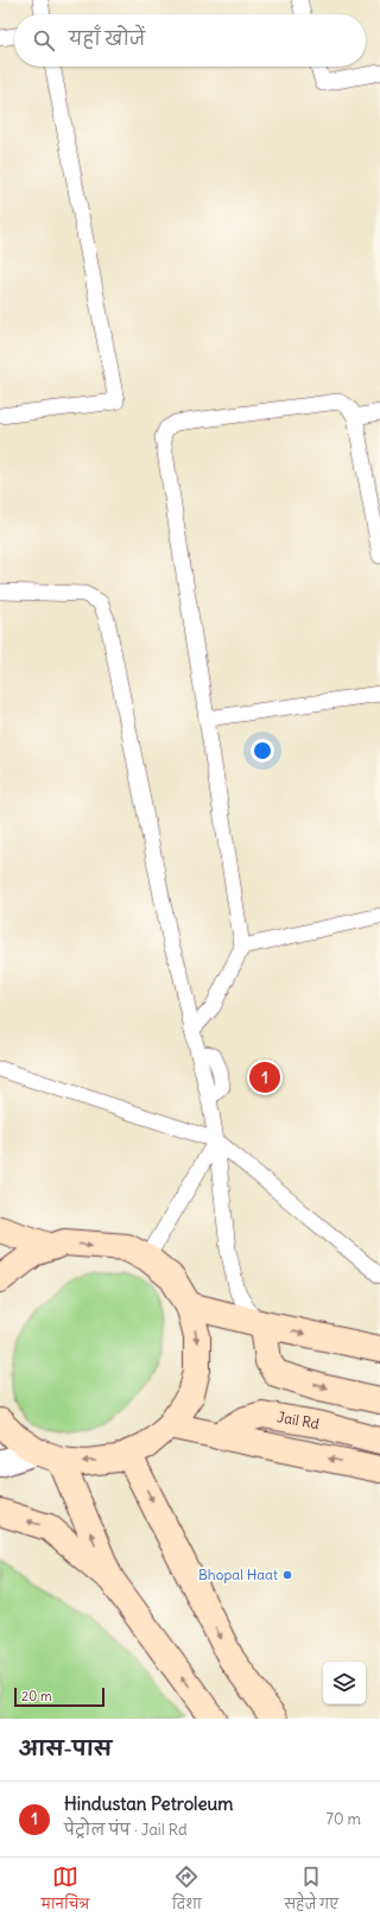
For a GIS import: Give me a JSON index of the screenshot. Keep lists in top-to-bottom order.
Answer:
{
  "streets": {
    "main road": ["Jail Rd"]
  },
  "places": ["Bhopal Haat"],
  "scale_bar": "20 m",
  "page": {
    "search": "यहाँ खोजें",
    "pins": "1",
    "scale": "20 m",
    "heading": "आस-पास",
    "list": [
      {
        "mark": "1",
        "name": "Hindustan Petroleum",
        "note": "पेट्रोल पंप · Jail Rd",
        "value": "70 m"
      }
    ],
    "nav": ["मानचित्र", "दिशा", "सहेजे गए"]
  }
}
